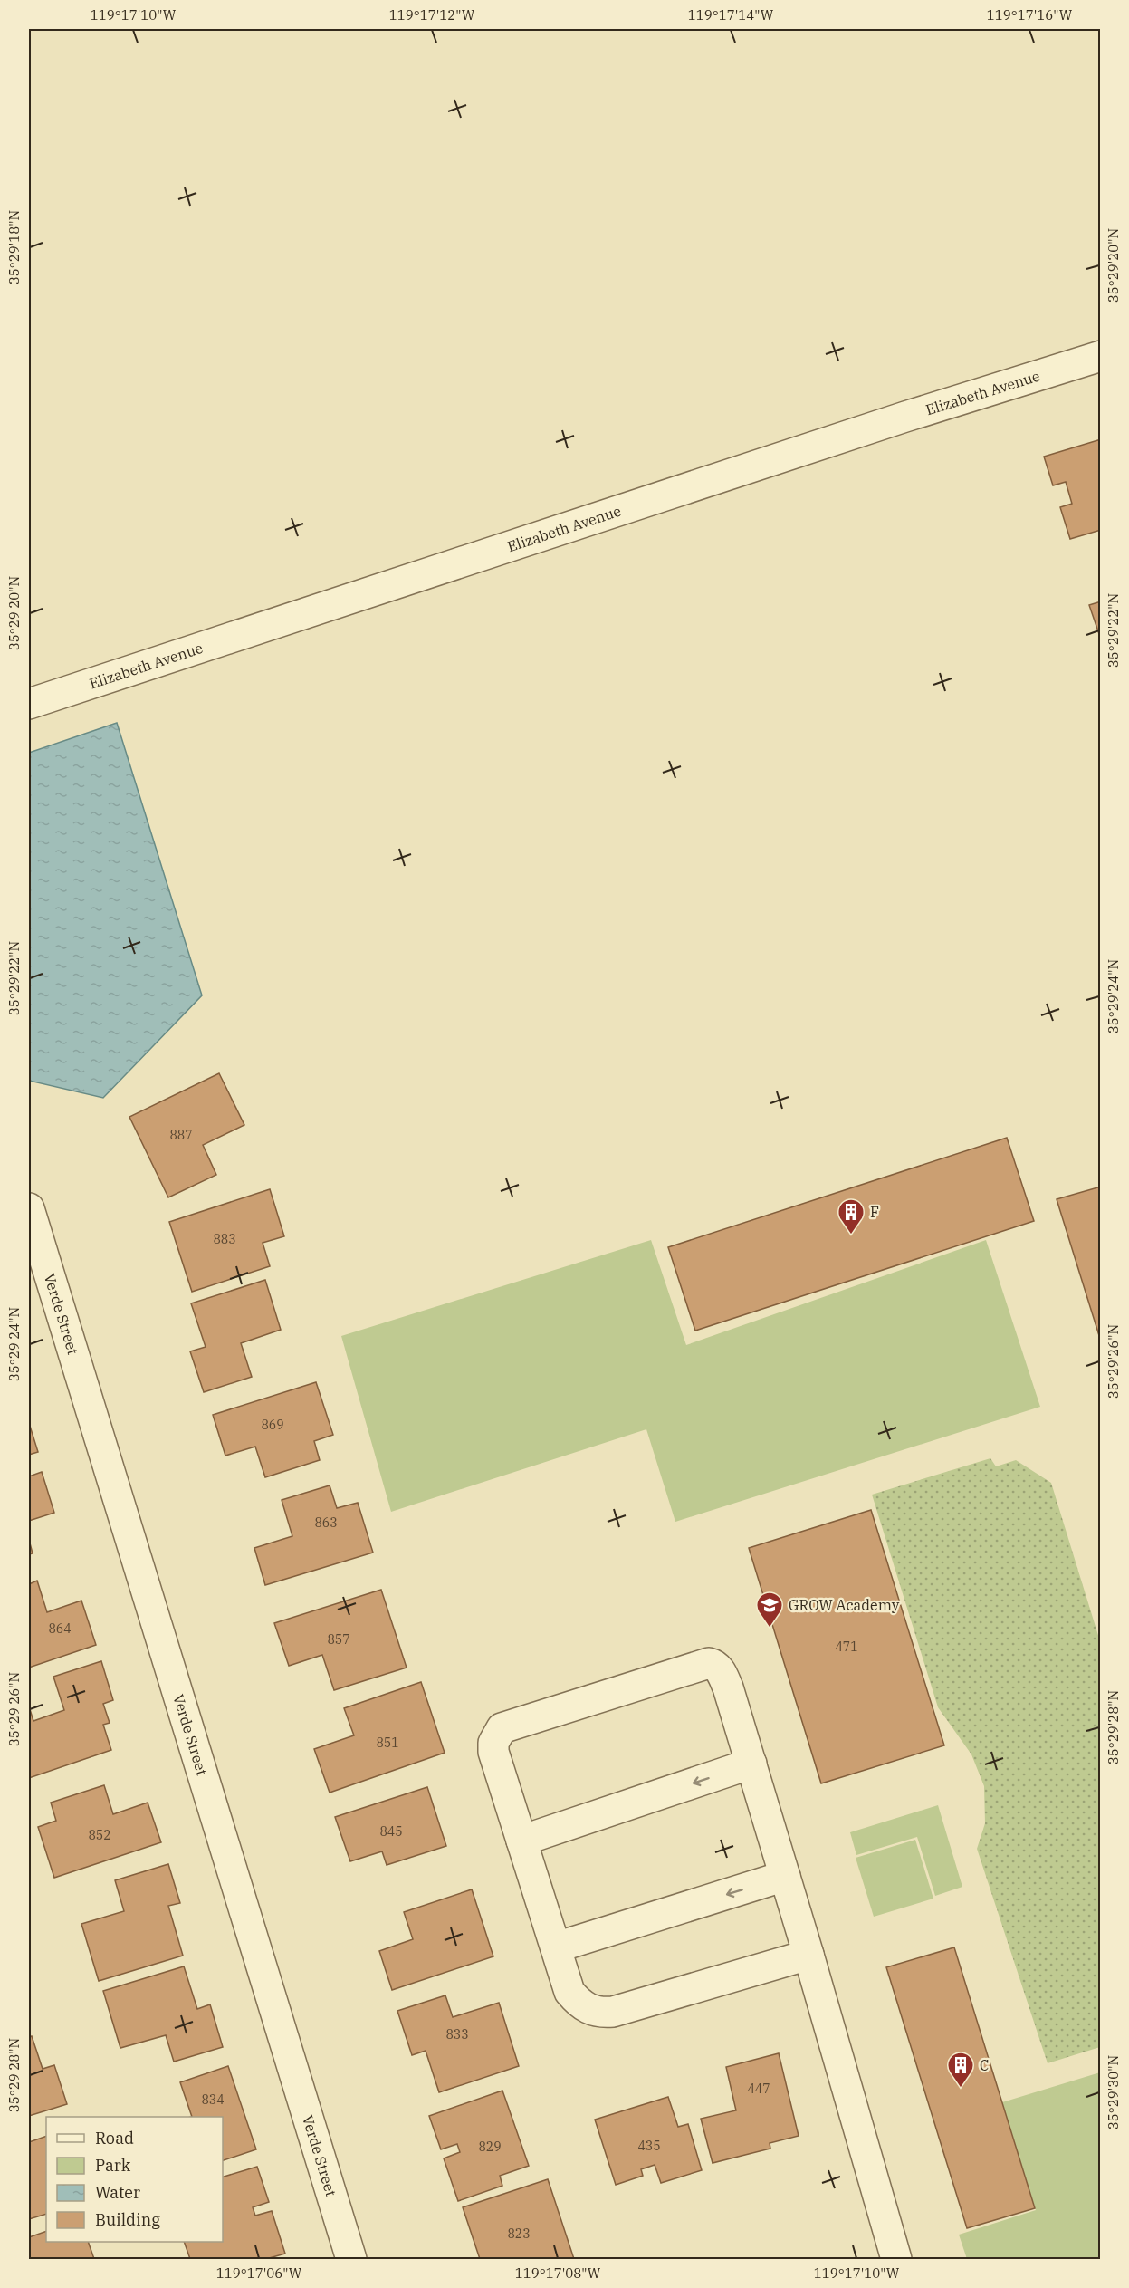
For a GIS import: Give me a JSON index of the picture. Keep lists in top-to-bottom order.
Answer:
{
  "streets": {
    "street": ["Elizabeth Avenue", "Verde Street"]
  },
  "places": {
    "building": ["F", "C"],
    "school or university": ["GROW Academy"]
  },
  "house_numbers": [
    "887",
    "883",
    "869",
    "863",
    "864",
    "857",
    "471",
    "851",
    "845",
    "852",
    "833",
    "447",
    "834",
    "435",
    "829",
    "823"
  ],
  "legend": [
    "Road",
    "Park",
    "Water",
    "Building"
  ],
  "coordinates": [
    "119°17'10\"W",
    "119°17'12\"W",
    "119°17'14\"W",
    "119°17'16\"W",
    "35°29'18\"N",
    "35°29'20\"N",
    "35°29'22\"N",
    "35°29'24\"N",
    "35°29'26\"N",
    "35°29'28\"N",
    "35°29'30\"N",
    "119°17'06\"W",
    "119°17'08\"W"
  ]
}
